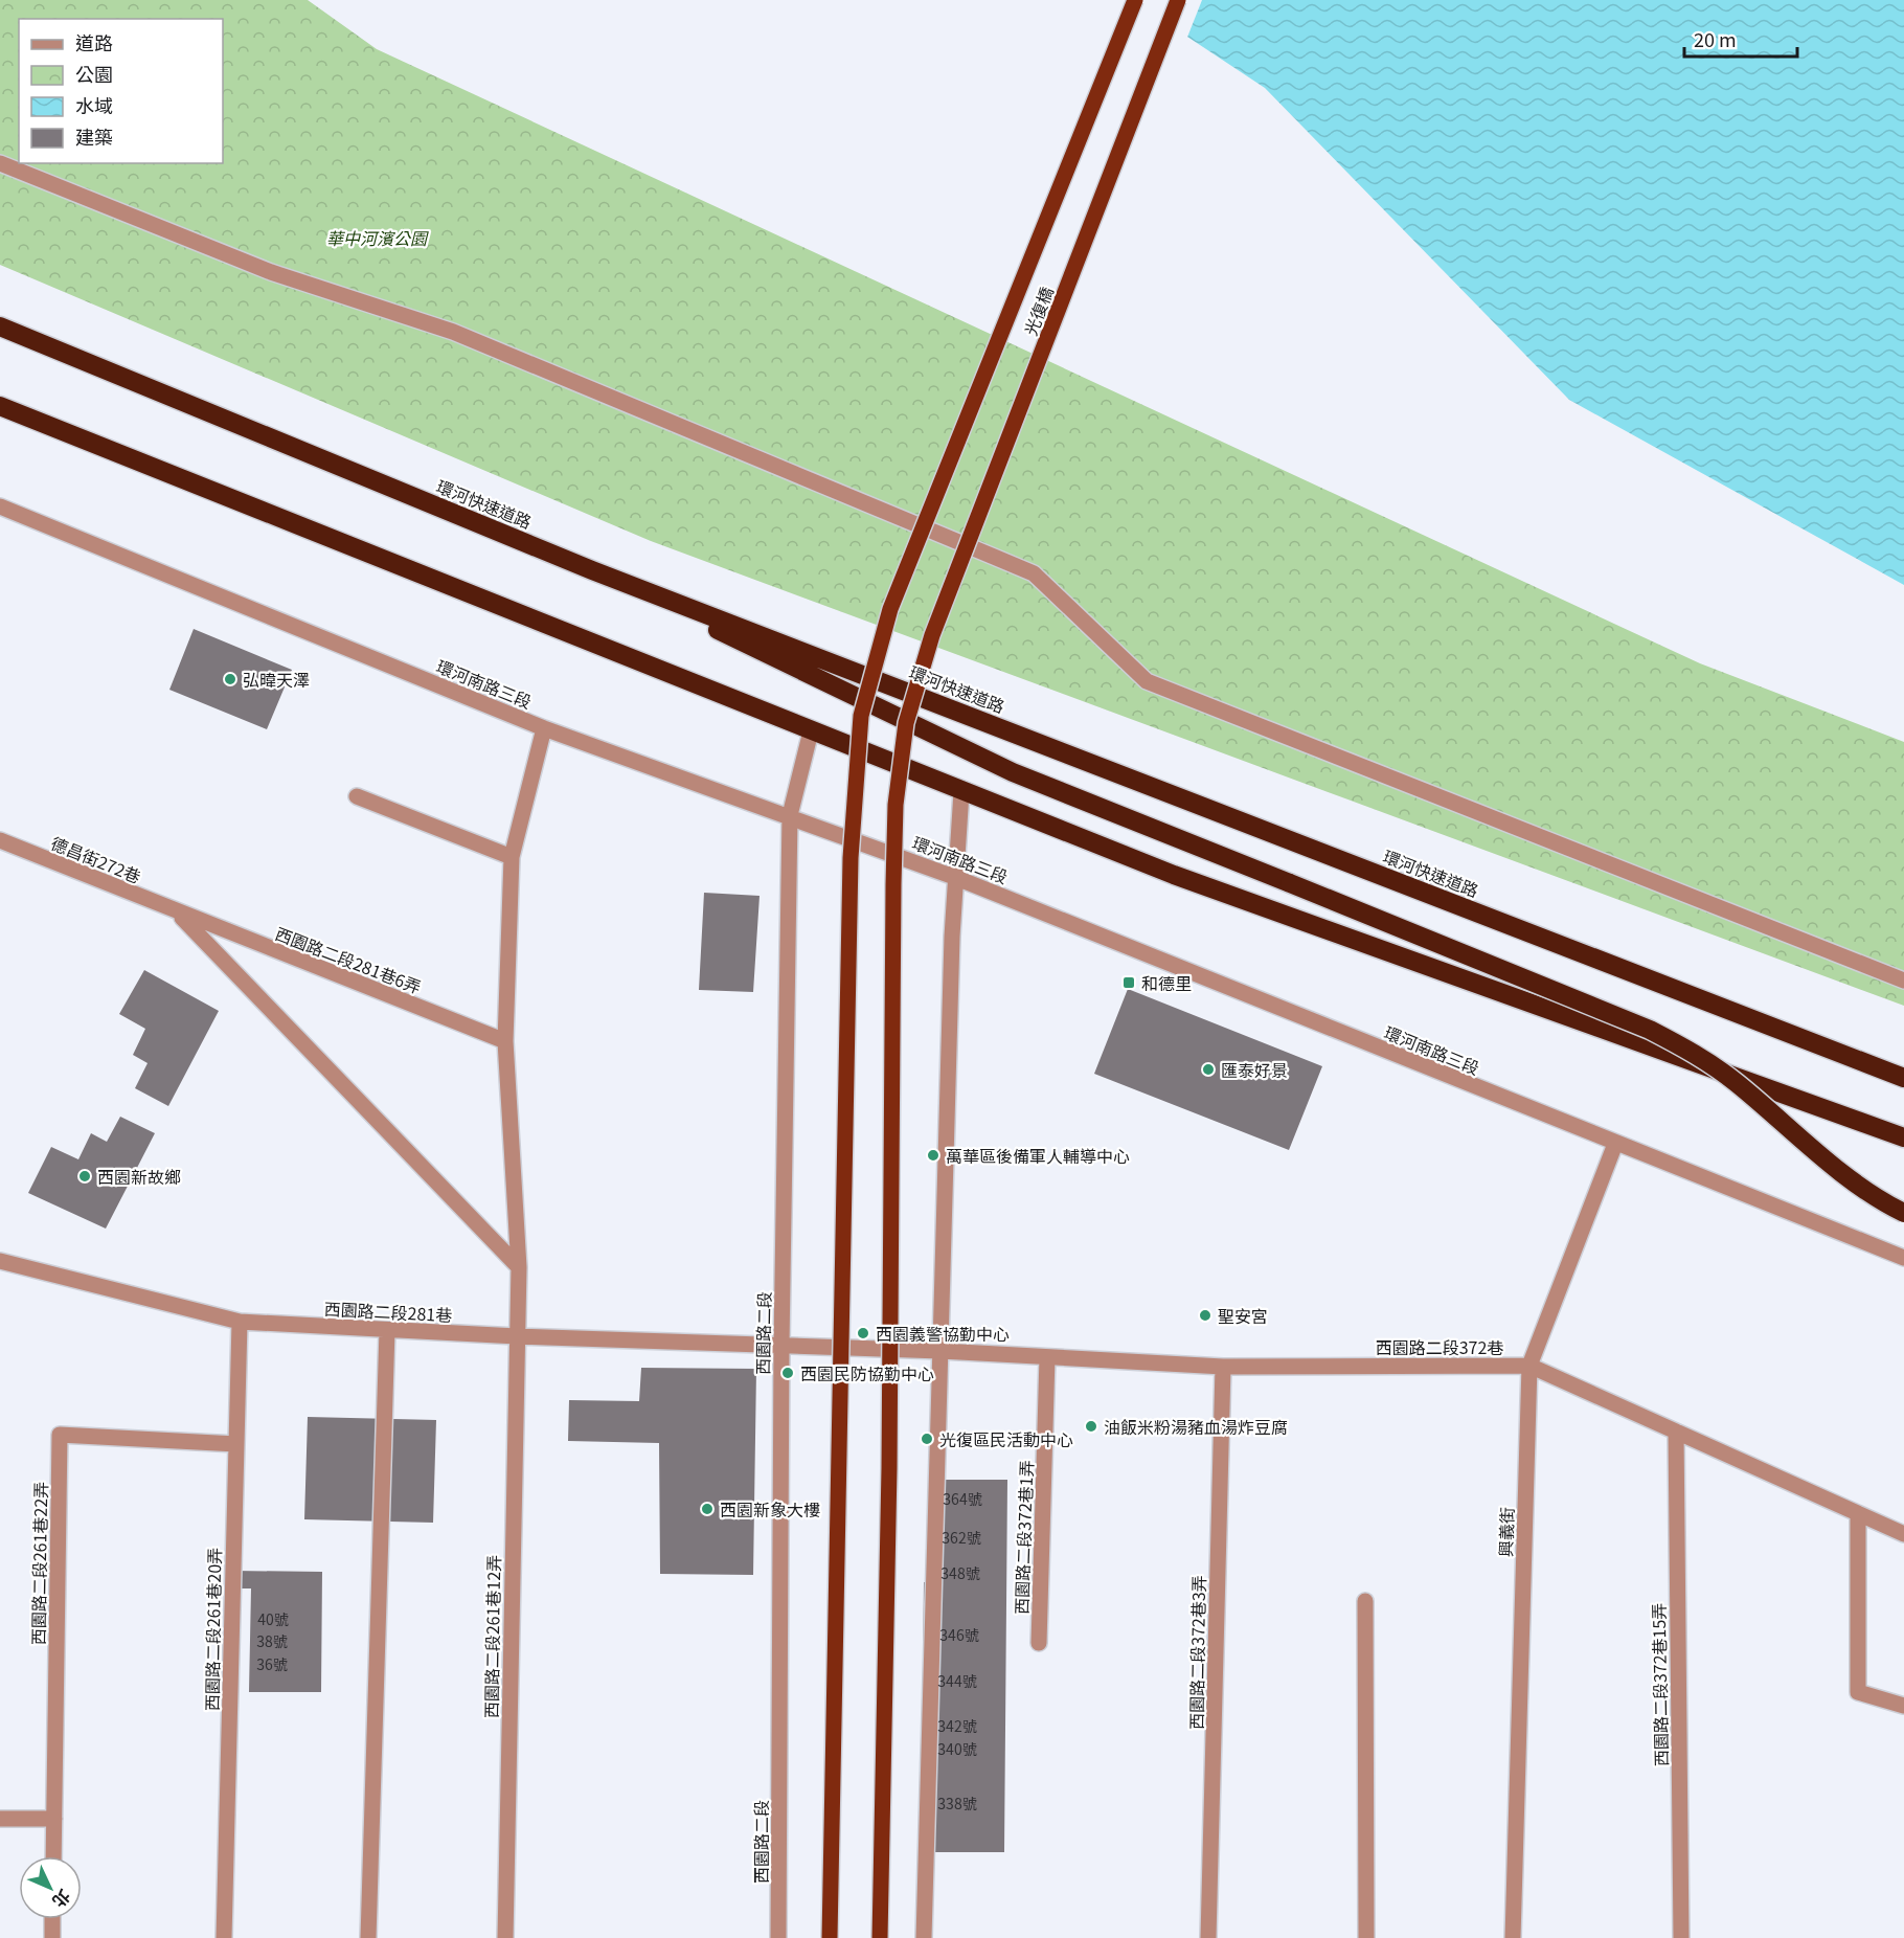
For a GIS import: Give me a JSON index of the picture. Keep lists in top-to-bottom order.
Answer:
{
  "streets": {
    "highway": ["環河快速道路"],
    "main road": ["光復橋"],
    "street": [
      "環河南路三段",
      "德昌街272巷",
      "西園路二段281巷6弄",
      "西園路二段281巷",
      "西園路二段",
      "西園路二段372巷",
      "興義街",
      "西園路二段372巷1弄",
      "西園路二段261巷22弄",
      "西園路二段261巷20弄",
      "西園路二段261巷12弄",
      "西園路二段372巷3弄",
      "西園路二段372巷15弄"
    ]
  },
  "crossings": [
    ["環河南路三段", "西園路二段"],
    ["環河南路三段", "興義街"],
    ["德昌街272巷", "西園路二段281巷6弄"],
    ["西園路二段281巷", "西園路二段"],
    ["西園路二段281巷", "西園路二段372巷"],
    ["西園路二段281巷", "西園路二段261巷20弄"],
    ["西園路二段281巷", "西園路二段261巷12弄"],
    ["西園路二段372巷", "興義街"],
    ["西園路二段372巷", "西園路二段372巷1弄"],
    ["西園路二段372巷", "西園路二段372巷3弄"],
    ["西園路二段372巷", "西園路二段372巷15弄"],
    ["西園路二段261巷22弄", "西園路二段261巷20弄"]
  ],
  "parks": ["華中河濱公園"],
  "places": {
    "other": [
      "弘暐天澤",
      "匯泰好景",
      "萬華區後備軍人輔導中心",
      "西園新故鄉",
      "聖安宮",
      "西園義警協勤中心",
      "西園民防協勤中心",
      "油飯米粉湯豬血湯炸豆腐",
      "光復區民活動中心",
      "西園新象大樓"
    ],
    "transit": ["和德里"]
  },
  "house_numbers": [
    "364號",
    "362號",
    "348號",
    "40號",
    "346號",
    "38號",
    "36號",
    "344號",
    "342號",
    "340號",
    "338號"
  ],
  "legend": [
    "道路",
    "公園",
    "水域",
    "建築"
  ],
  "scale_bar": "20 m",
  "north": "bottom right"
}
